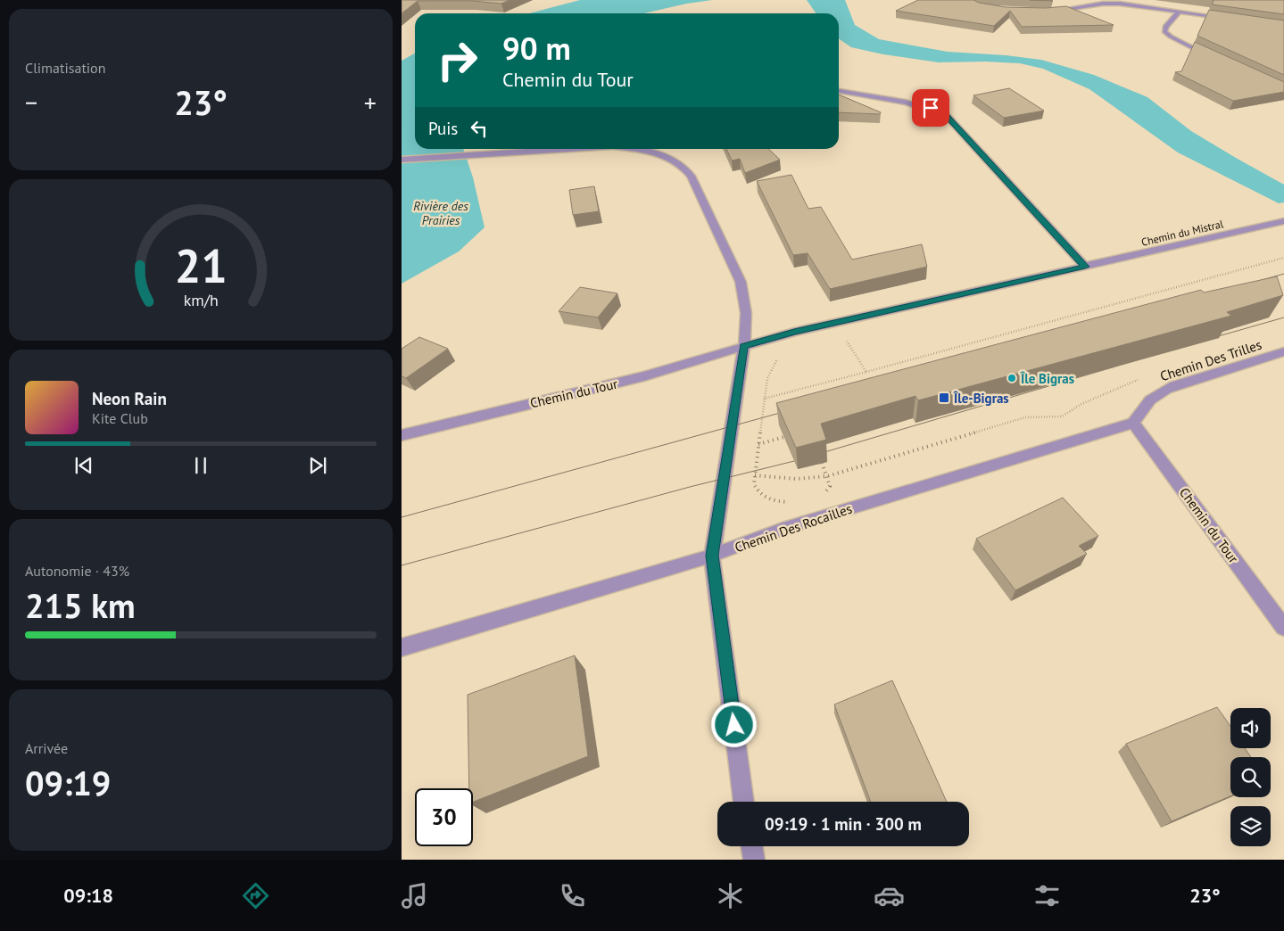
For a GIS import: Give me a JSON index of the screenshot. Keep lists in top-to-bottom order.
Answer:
{
  "streets": {
    "street": [
      "Chemin du Mistral",
      "Chemin Des Trilles",
      "Chemin du Tour",
      "Chemin Des Rocailles"
    ]
  },
  "crossings": [
    ["Chemin du Mistral", "Chemin du Tour"],
    ["Chemin Des Trilles", "Chemin du Tour"],
    ["Chemin Des Trilles", "Chemin Des Rocailles"],
    ["Chemin du Tour", "Chemin Des Rocailles"]
  ],
  "water": ["Rivière des Prairies"],
  "places": {
    "other": ["Île Bigras"],
    "transit": ["Île-Bigras"]
  },
  "page": {
    "tile": [
      "Climatisation",
      ["Autonomie · 43%", "215 km"],
      ["Arrivée", "09:19"]
    ],
    "turn": ["90 m", "Chemin du Tour"],
    "heat": ["−", "23°", "+"],
    "then": "Puis",
    "song": ["Neon Rain", "Kite Club"],
    "limit": "30",
    "trip": "09:19 · 1 min · 300 m",
    "tabs": ["09:18", "23°"],
    "gauge": ["21", "km/h"]
  }
}
